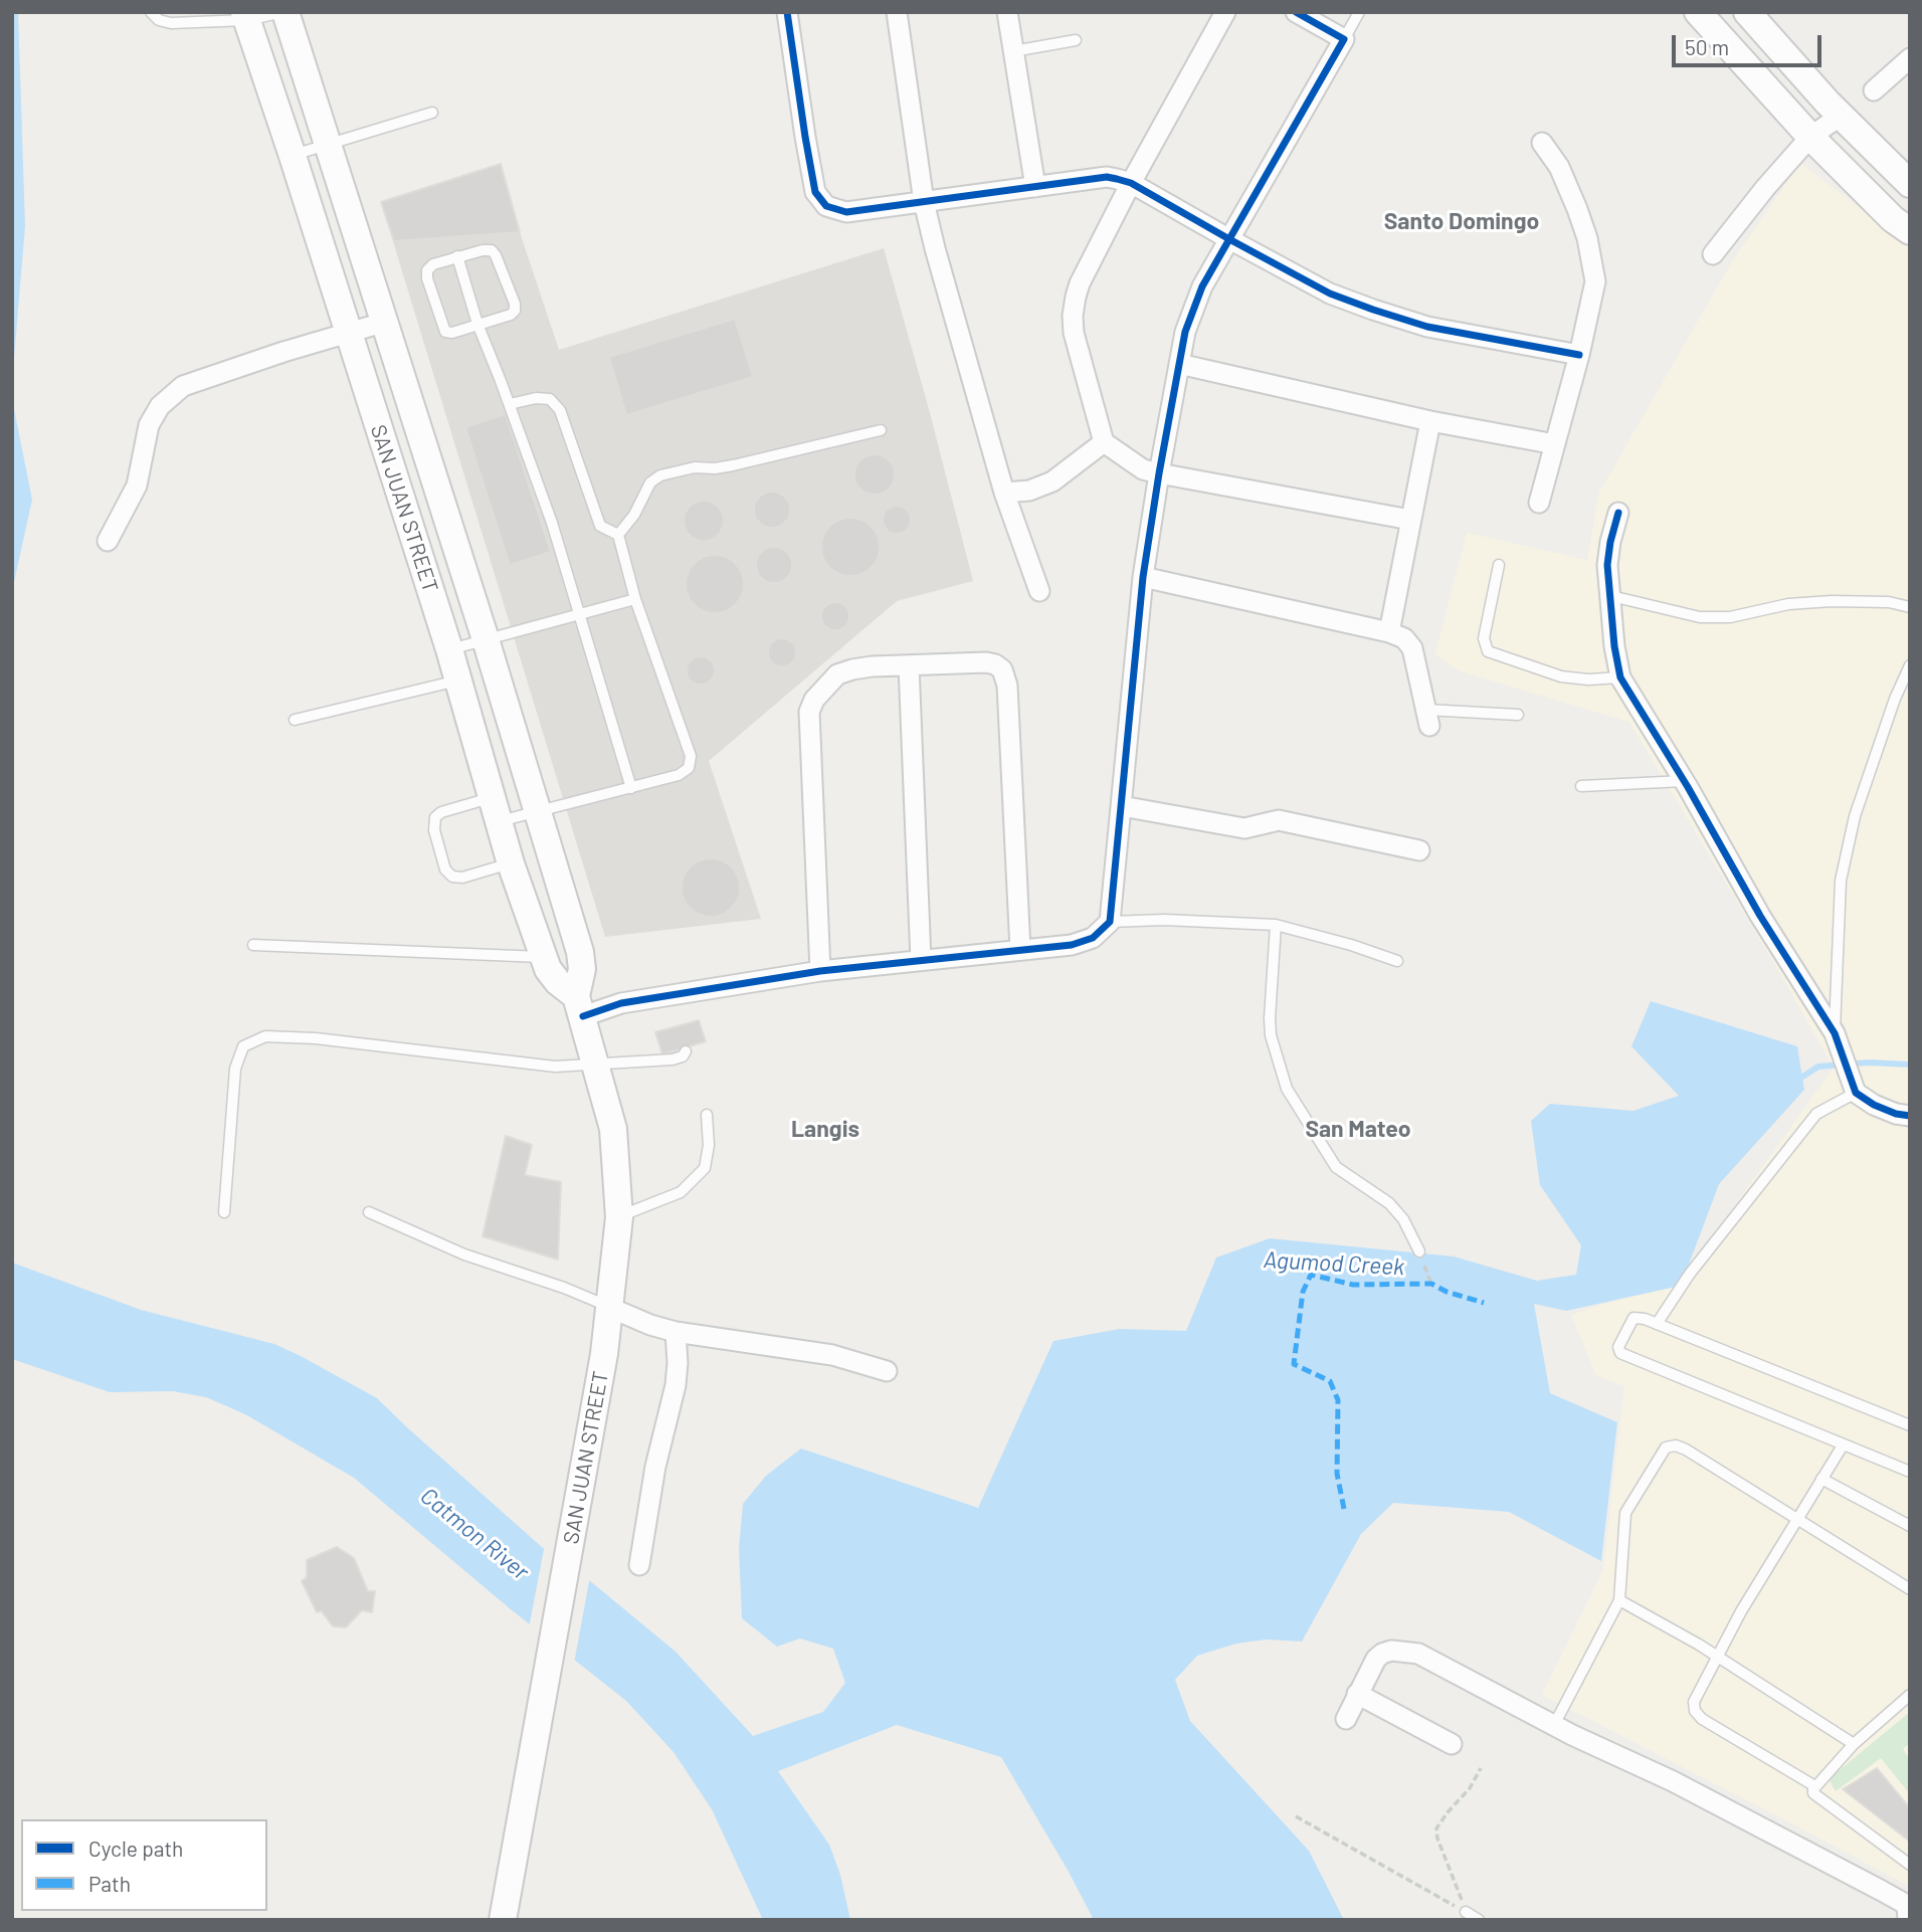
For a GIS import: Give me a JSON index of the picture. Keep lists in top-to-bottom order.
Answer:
{
  "streets": {
    "main road": ["SAN JUAN STREET"]
  },
  "districts": ["Santo Domingo", "Langis", "San Mateo"],
  "water": ["Agumod Creek", "Catmon River"],
  "legend": ["Cycle path", "Path"],
  "scale_bar": "50 m"
}
